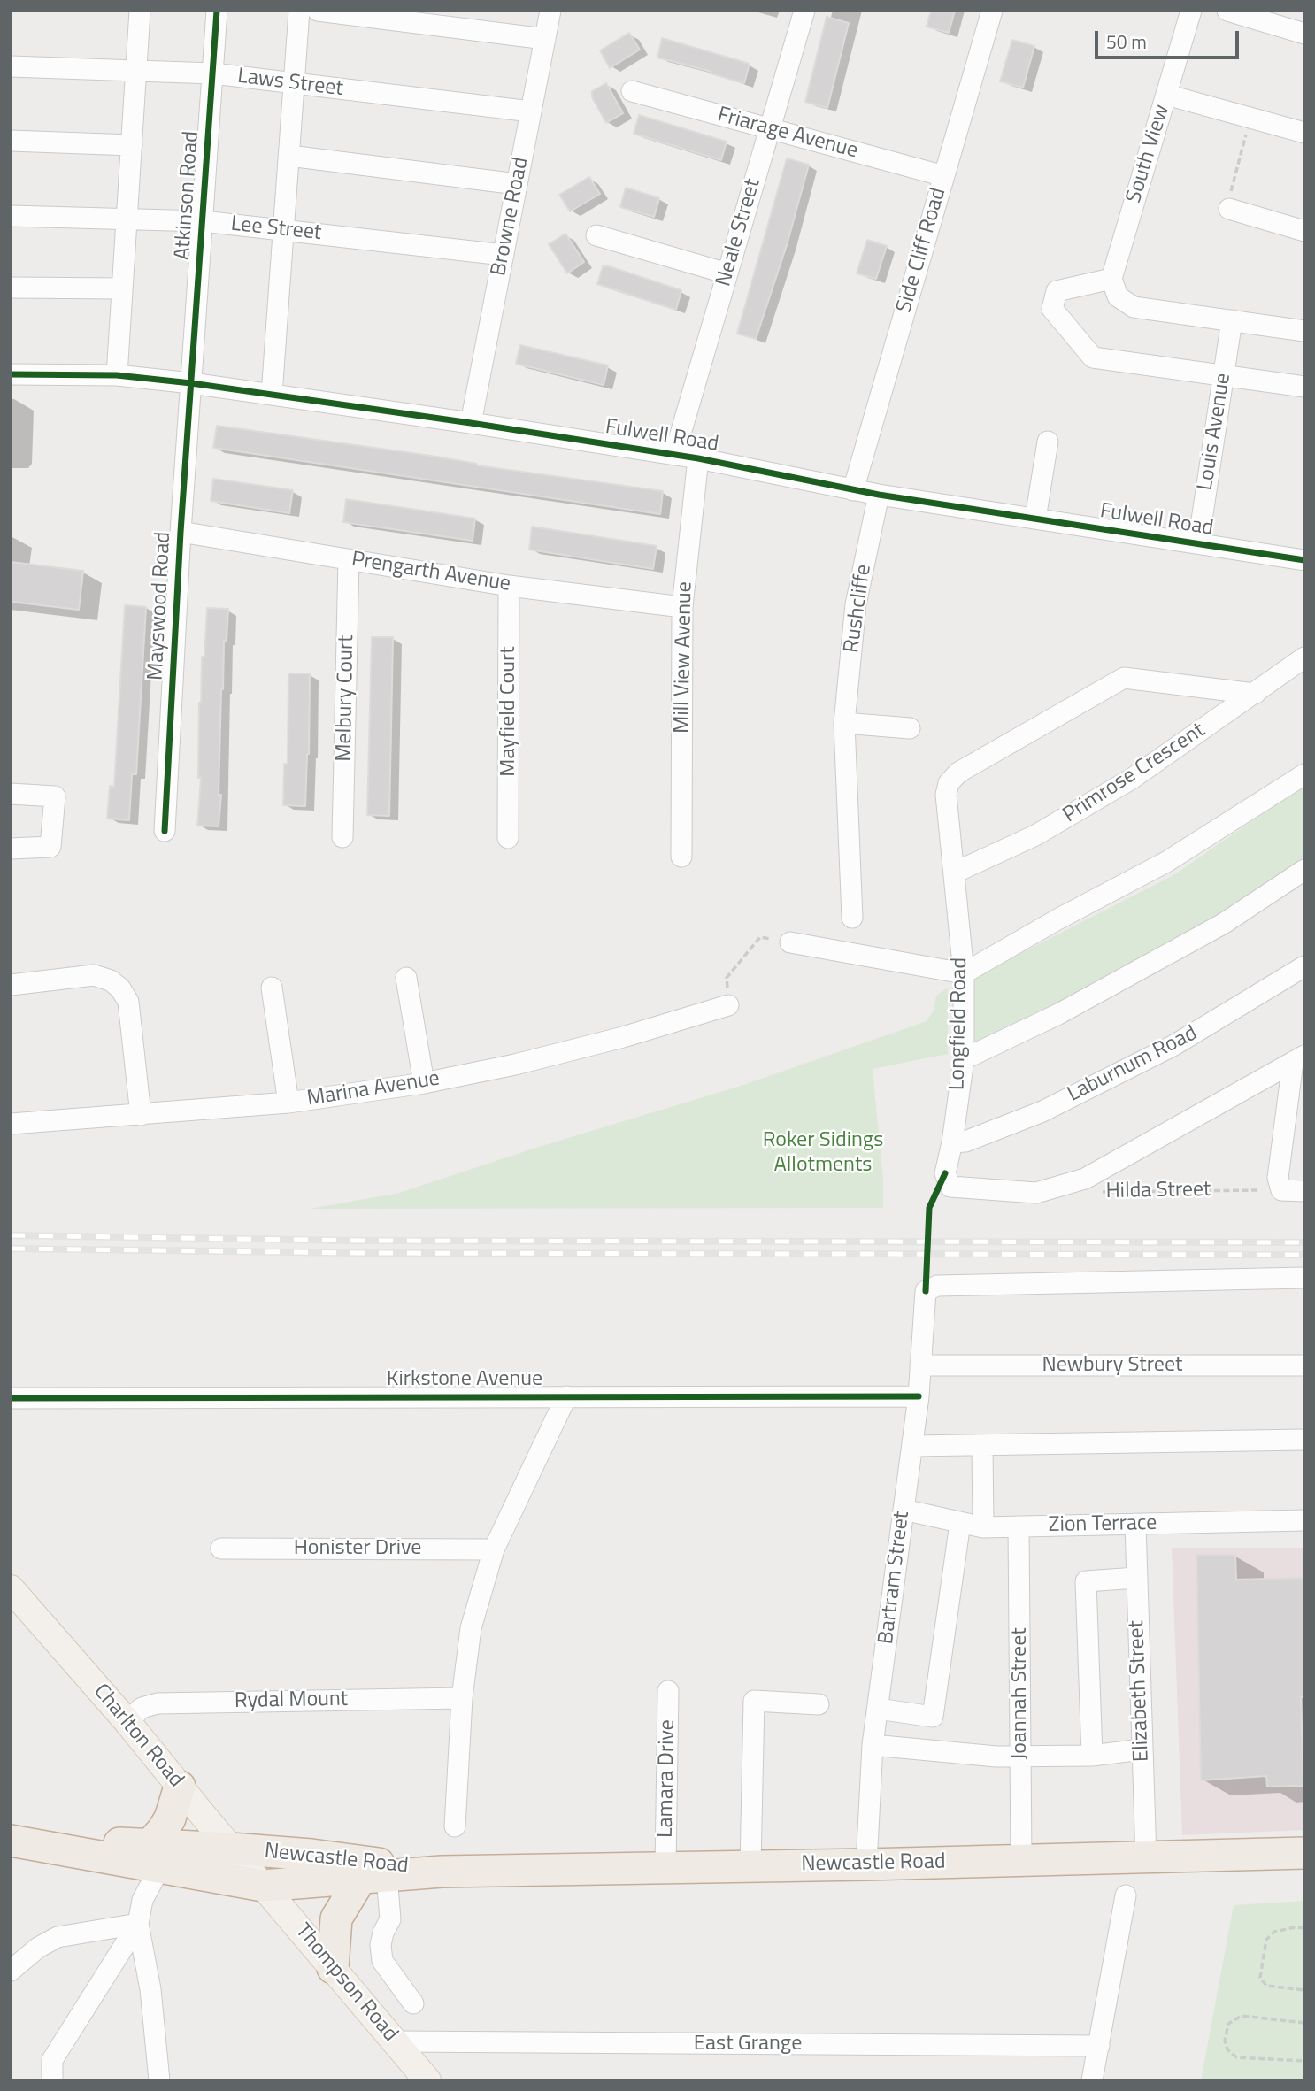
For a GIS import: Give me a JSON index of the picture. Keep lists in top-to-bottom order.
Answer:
{
  "streets": {
    "highway": ["Newcastle Road"],
    "main road": ["Charlton Road", "Thompson Road"],
    "street": [
      "Laws Street",
      "Friarage Avenue",
      "South View",
      "Atkinson Road",
      "Browne Road",
      "Lee Street",
      "Neale Street",
      "Side Cliff Road",
      "Louis Avenue",
      "Fulwell Road",
      "Prengarth Avenue",
      "Mayswood Road",
      "Rushcliffe",
      "Mill View Avenue",
      "Melbury Court",
      "Mayfield Court",
      "Primrose Crescent",
      "Longfield Road",
      "Laburnum Road",
      "Marina Avenue",
      "Newbury Street",
      "Kirkstone Avenue",
      "Zion Terrace",
      "Honister Drive",
      "Bartram Street",
      "Elizabeth Street",
      "Joannah Street",
      "Rydal Mount",
      "Lamara Drive",
      "East Grange"
    ],
    "path": ["Hilda Street"]
  },
  "crossings": [
    ["Laws Street", "Atkinson Road"],
    ["Laws Street", "Browne Road"],
    ["Friarage Avenue", "Neale Street"],
    ["Friarage Avenue", "Side Cliff Road"],
    ["Atkinson Road", "Lee Street"],
    ["Atkinson Road", "Fulwell Road"],
    ["Atkinson Road", "Mayswood Road"],
    ["Browne Road", "Lee Street"],
    ["Browne Road", "Fulwell Road"],
    ["Neale Street", "Fulwell Road"],
    ["Side Cliff Road", "Fulwell Road"],
    ["Louis Avenue", "Fulwell Road"],
    ["Fulwell Road", "Mayswood Road"],
    ["Fulwell Road", "Rushcliffe"],
    ["Fulwell Road", "Mill View Avenue"],
    ["Prengarth Avenue", "Mayswood Road"],
    ["Prengarth Avenue", "Mill View Avenue"],
    ["Prengarth Avenue", "Melbury Court"],
    ["Prengarth Avenue", "Mayfield Court"],
    ["Primrose Crescent", "Longfield Road"],
    ["Longfield Road", "Laburnum Road"],
    ["Newbury Street", "Bartram Street"],
    ["Kirkstone Avenue", "Bartram Street"],
    ["Zion Terrace", "Bartram Street"],
    ["Zion Terrace", "Elizabeth Street"],
    ["Zion Terrace", "Joannah Street"],
    ["Bartram Street", "Newcastle Road"],
    ["Elizabeth Street", "Newcastle Road"],
    ["Joannah Street", "Newcastle Road"],
    ["Rydal Mount", "Charlton Road"],
    ["Charlton Road", "Newcastle Road"],
    ["Charlton Road", "Thompson Road"],
    ["Lamara Drive", "Newcastle Road"],
    ["Newcastle Road", "Thompson Road"],
    ["Thompson Road", "East Grange"]
  ],
  "parks": ["Roker Sidings Allotments"],
  "scale_bar": "50 m"
}
